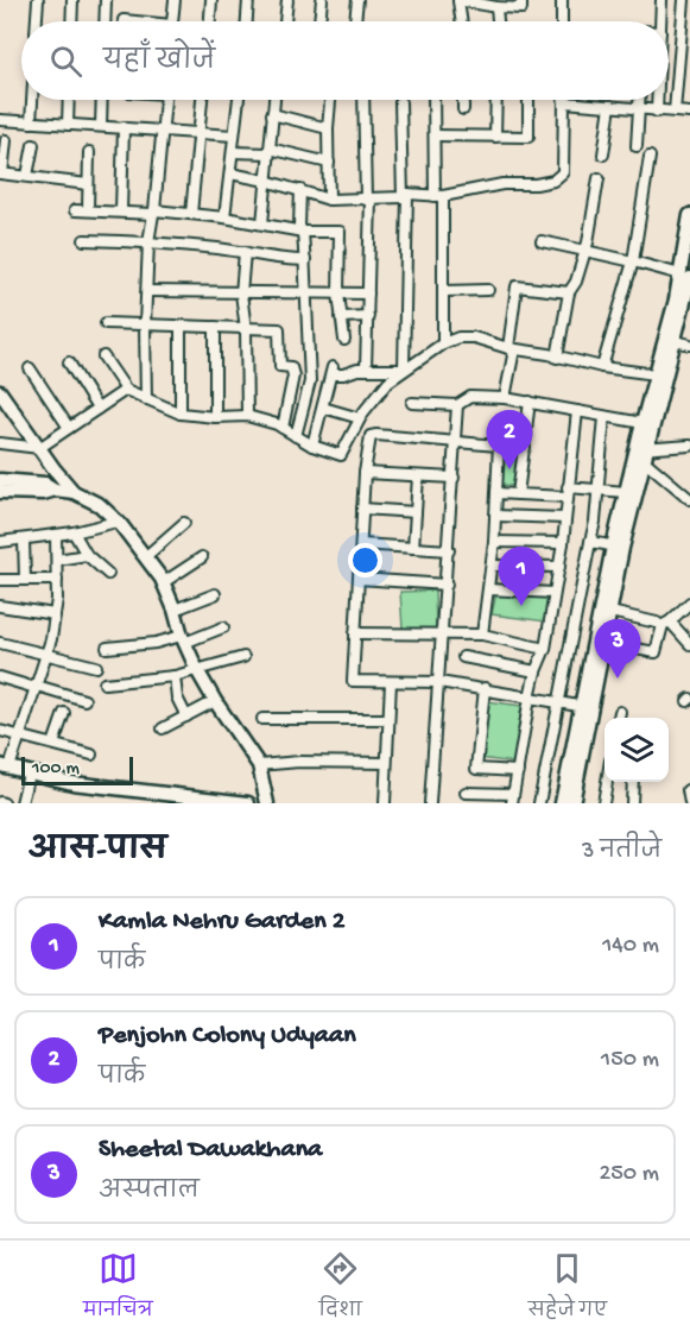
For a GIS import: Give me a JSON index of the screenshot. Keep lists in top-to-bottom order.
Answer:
{
  "scale_bar": "100 m",
  "page": {
    "search": "यहाँ खोजें",
    "pins": ["2", "1", "3"],
    "scale": "100 m",
    "heading": ["आस-पास", "3 नतीजे"],
    "list": [
      {
        "mark": "1",
        "name": "Kamla Nehru Garden 2",
        "note": "पार्क",
        "value": "140 m"
      },
      {
        "mark": "2",
        "name": "Penjohn Colony Udyaan",
        "note": "पार्क",
        "value": "150 m"
      },
      {
        "mark": "3",
        "name": "Sheetal Dawakhana",
        "note": "अस्पताल",
        "value": "250 m"
      }
    ],
    "nav": ["मानचित्र", "दिशा", "सहेजे गए"]
  }
}
